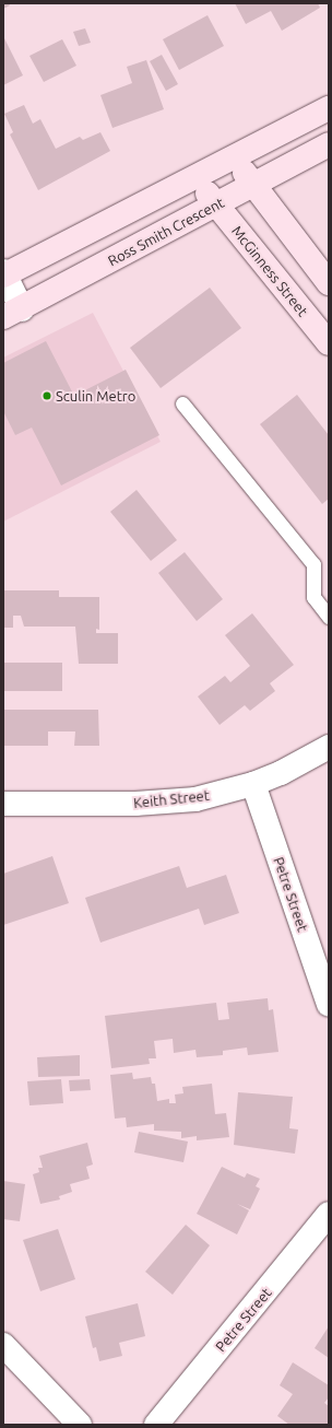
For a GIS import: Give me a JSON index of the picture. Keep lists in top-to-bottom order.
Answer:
{
  "streets": {
    "street": [
      "Ross Smith Crescent",
      "McGinness Street",
      "Keith Street",
      "Petre Street"
    ]
  },
  "crossings": [
    ["Ross Smith Crescent", "McGinness Street"],
    ["Keith Street", "Petre Street"]
  ],
  "places": ["Sculin Metro"]
}
